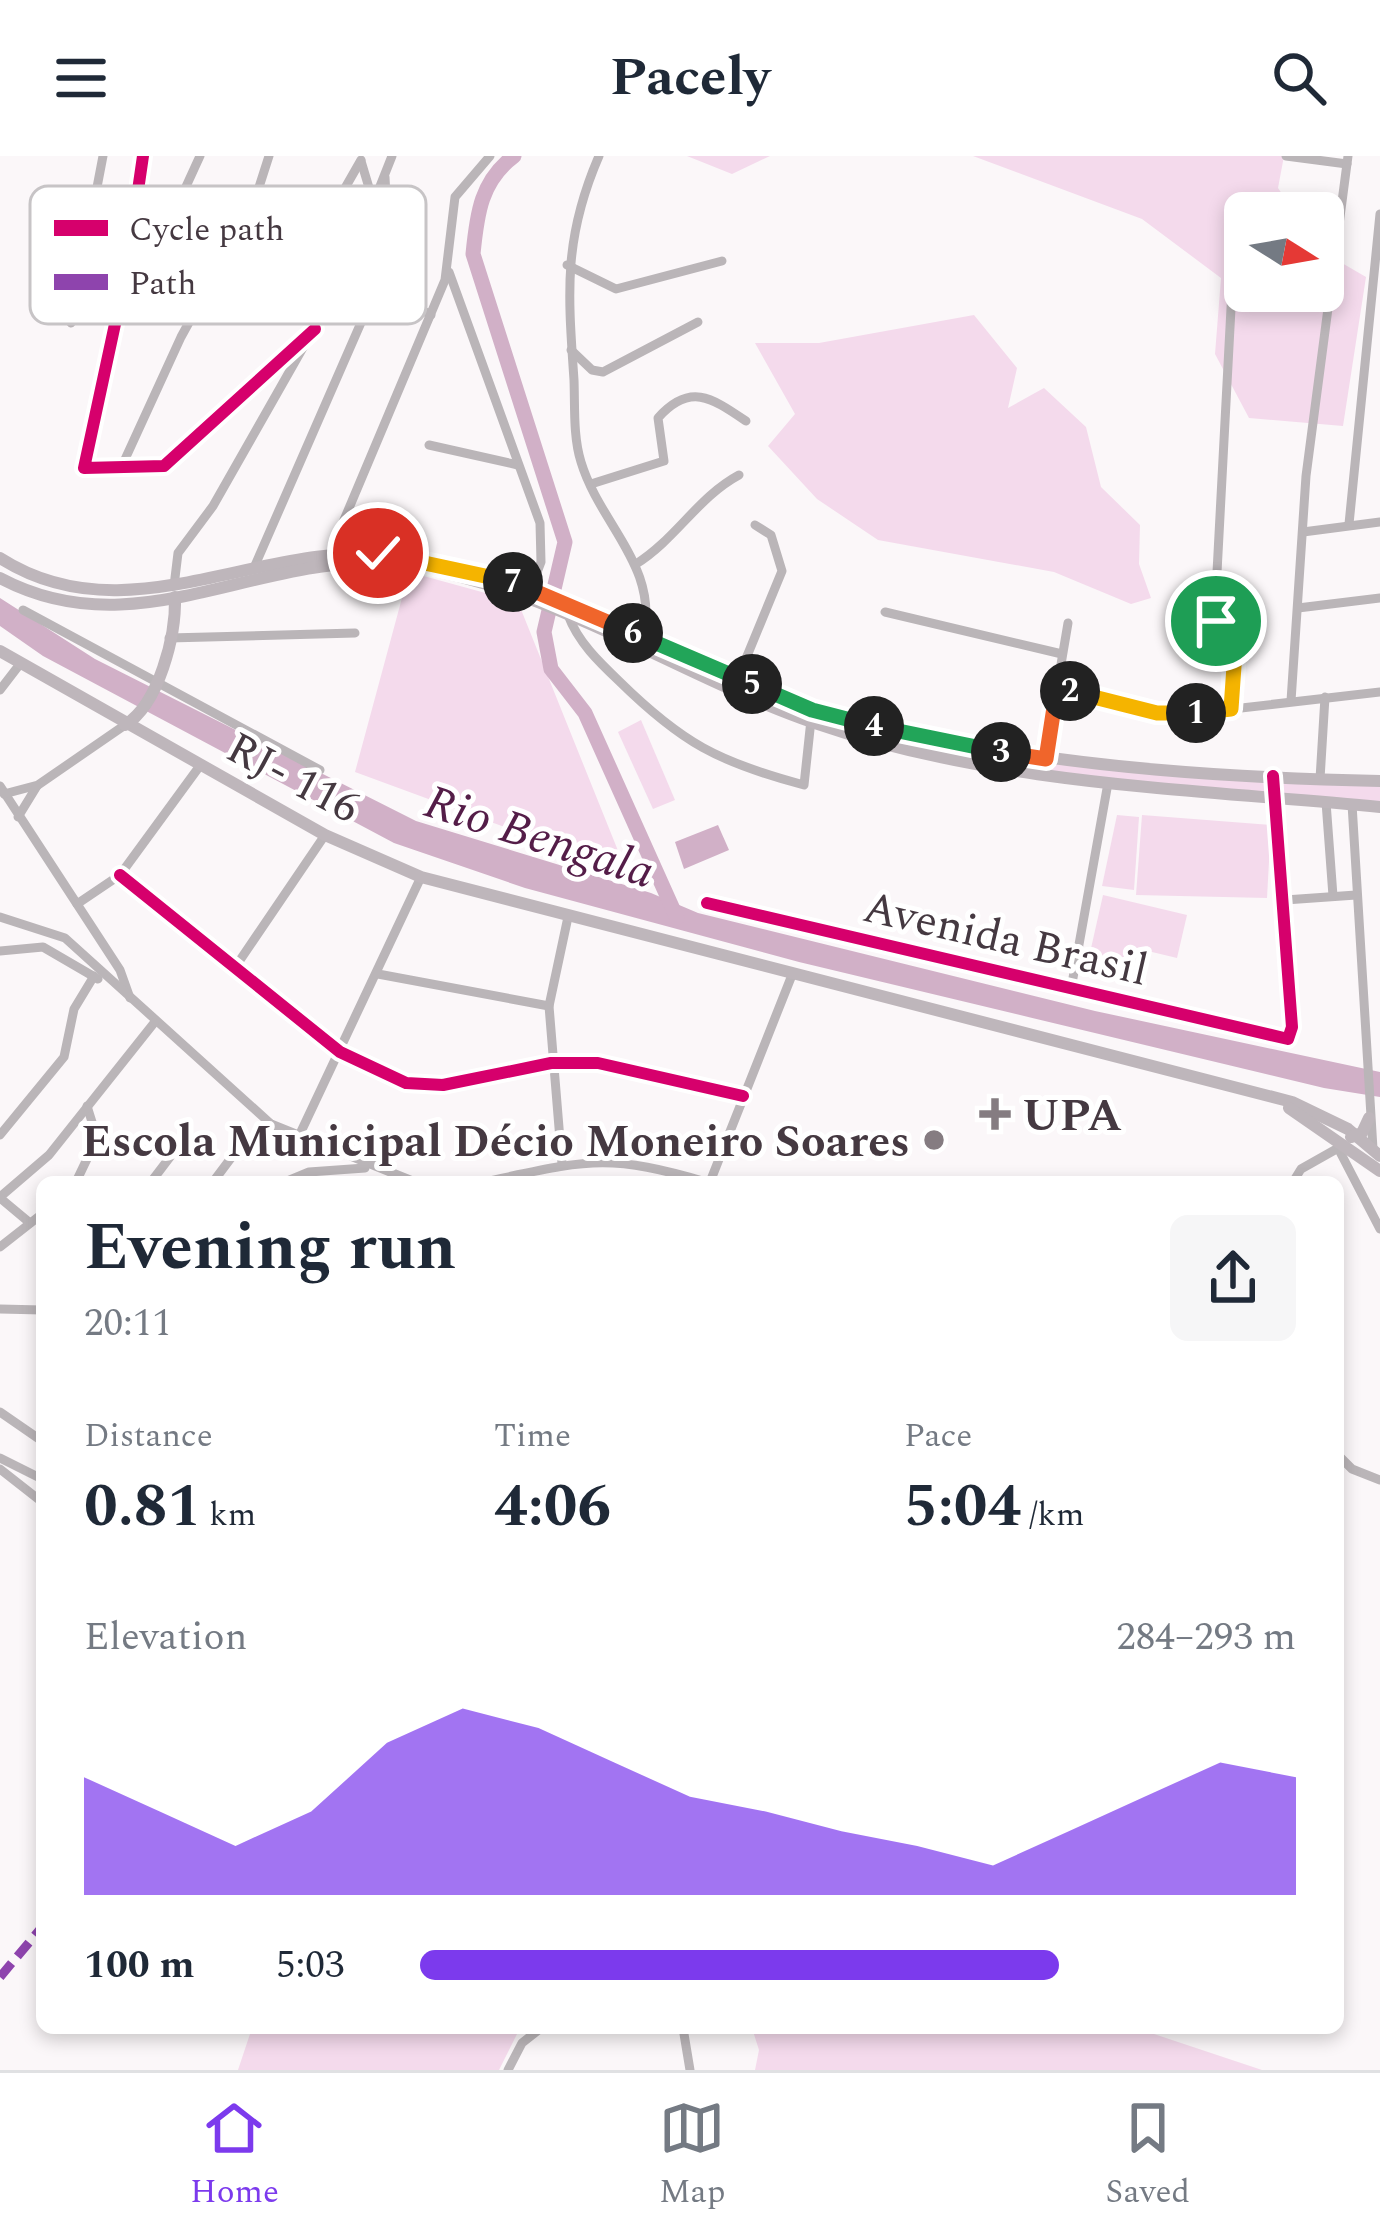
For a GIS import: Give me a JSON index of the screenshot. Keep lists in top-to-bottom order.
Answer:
{
  "streets": {
    "main road": ["RJ- 116"],
    "street": ["Avenida Brasil"]
  },
  "water": ["Rio Bengala"],
  "places": {
    "health": ["UPA"],
    "other": ["Escola Municipal Décio Moneiro Soares"]
  },
  "legend": ["Cycle path", "Path"],
  "north": "right",
  "page": {
    "header": "Pacely",
    "pins": [
      "7",
      "6",
      "5",
      "2",
      "1",
      "4",
      "3"
    ],
    "heading": ["Evening run", "20:11"],
    "stats": [
      ["Distance", "0.81 km"],
      ["Time", "4:06"],
      ["Pace", "5:04 /km"]
    ],
    "chart": ["Elevation", "284–293 m"],
    "list": [
      {
        "name": "100 m",
        "note": "5:03"
      }
    ],
    "tabs": ["Home", "Map", "Saved"]
  }
}
